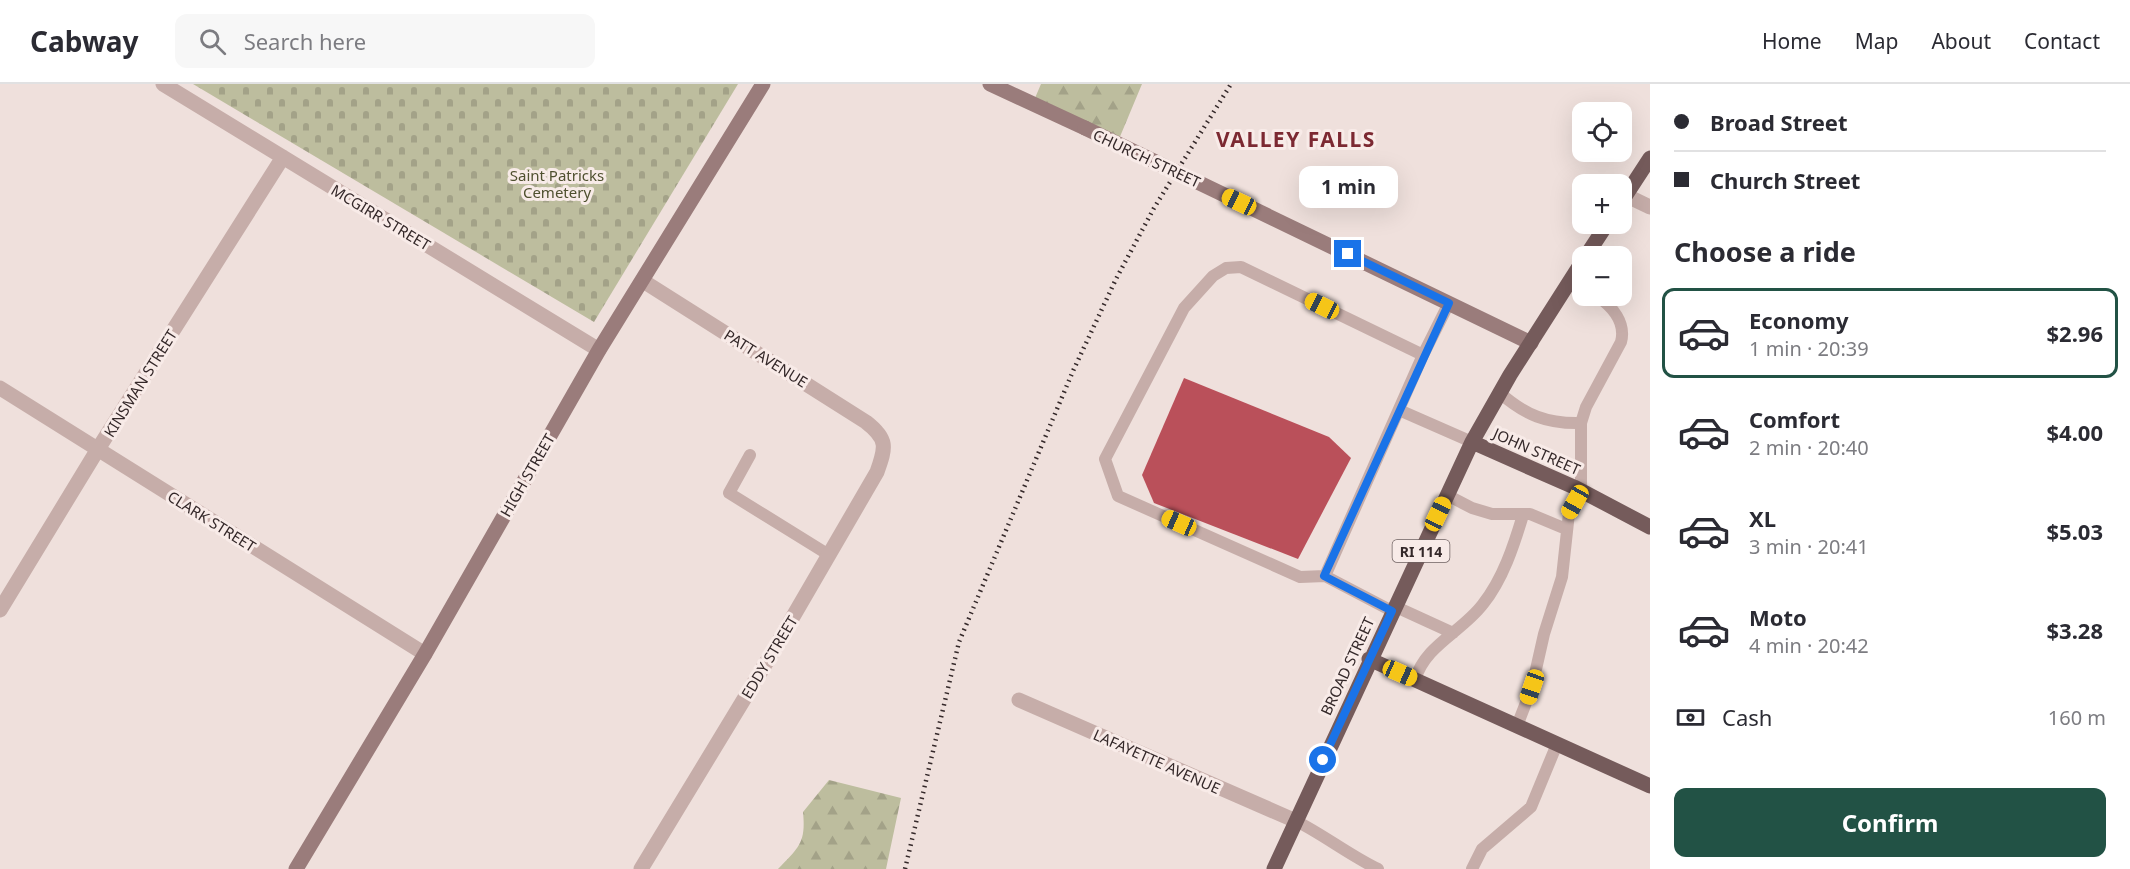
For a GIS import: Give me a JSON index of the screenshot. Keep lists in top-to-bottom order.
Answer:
{
  "streets": {
    "main road": ["JOHN STREET", "RI 114", "BROAD STREET"],
    "street": [
      "CHURCH STREET",
      "MCGIRR STREET",
      "PATT AVENUE",
      "KINSMAN STREET",
      "HIGH STREET",
      "CLARK STREET",
      "EDDY STREET",
      "LAFAYETTE AVENUE"
    ]
  },
  "crossings": [
    ["CHURCH STREET", "BROAD STREET"],
    ["MCGIRR STREET", "KINSMAN STREET"],
    ["MCGIRR STREET", "HIGH STREET"],
    ["PATT AVENUE", "HIGH STREET"],
    ["PATT AVENUE", "EDDY STREET"],
    ["KINSMAN STREET", "CLARK STREET"],
    ["JOHN STREET", "BROAD STREET"],
    ["HIGH STREET", "CLARK STREET"],
    ["BROAD STREET", "LAFAYETTE AVENUE"]
  ],
  "districts": ["VALLEY FALLS"],
  "parks": ["Saint Patricks Cemetery"],
  "page": {
    "header": "Cabway",
    "search": "Search here",
    "nav": [
      "Home",
      "Map",
      "About",
      "Contact"
    ],
    "banner": ["Broad Street", "Church Street"],
    "map_buttons": ["+", "−"],
    "bubble": "1 min",
    "heading": "Choose a ride",
    "list": [
      {
        "name": "Economy",
        "note": "1 min · 20:39",
        "value": "$2.96"
      },
      {
        "name": "Comfort",
        "note": "2 min · 20:40",
        "value": "$4.00"
      },
      {
        "name": "XL",
        "note": "3 min · 20:41",
        "value": "$5.03"
      },
      {
        "name": "Moto",
        "note": "4 min · 20:42",
        "value": "$3.28"
      }
    ],
    "pay": ["Cash", "160 m"],
    "buttons": "Confirm"
  }
}
